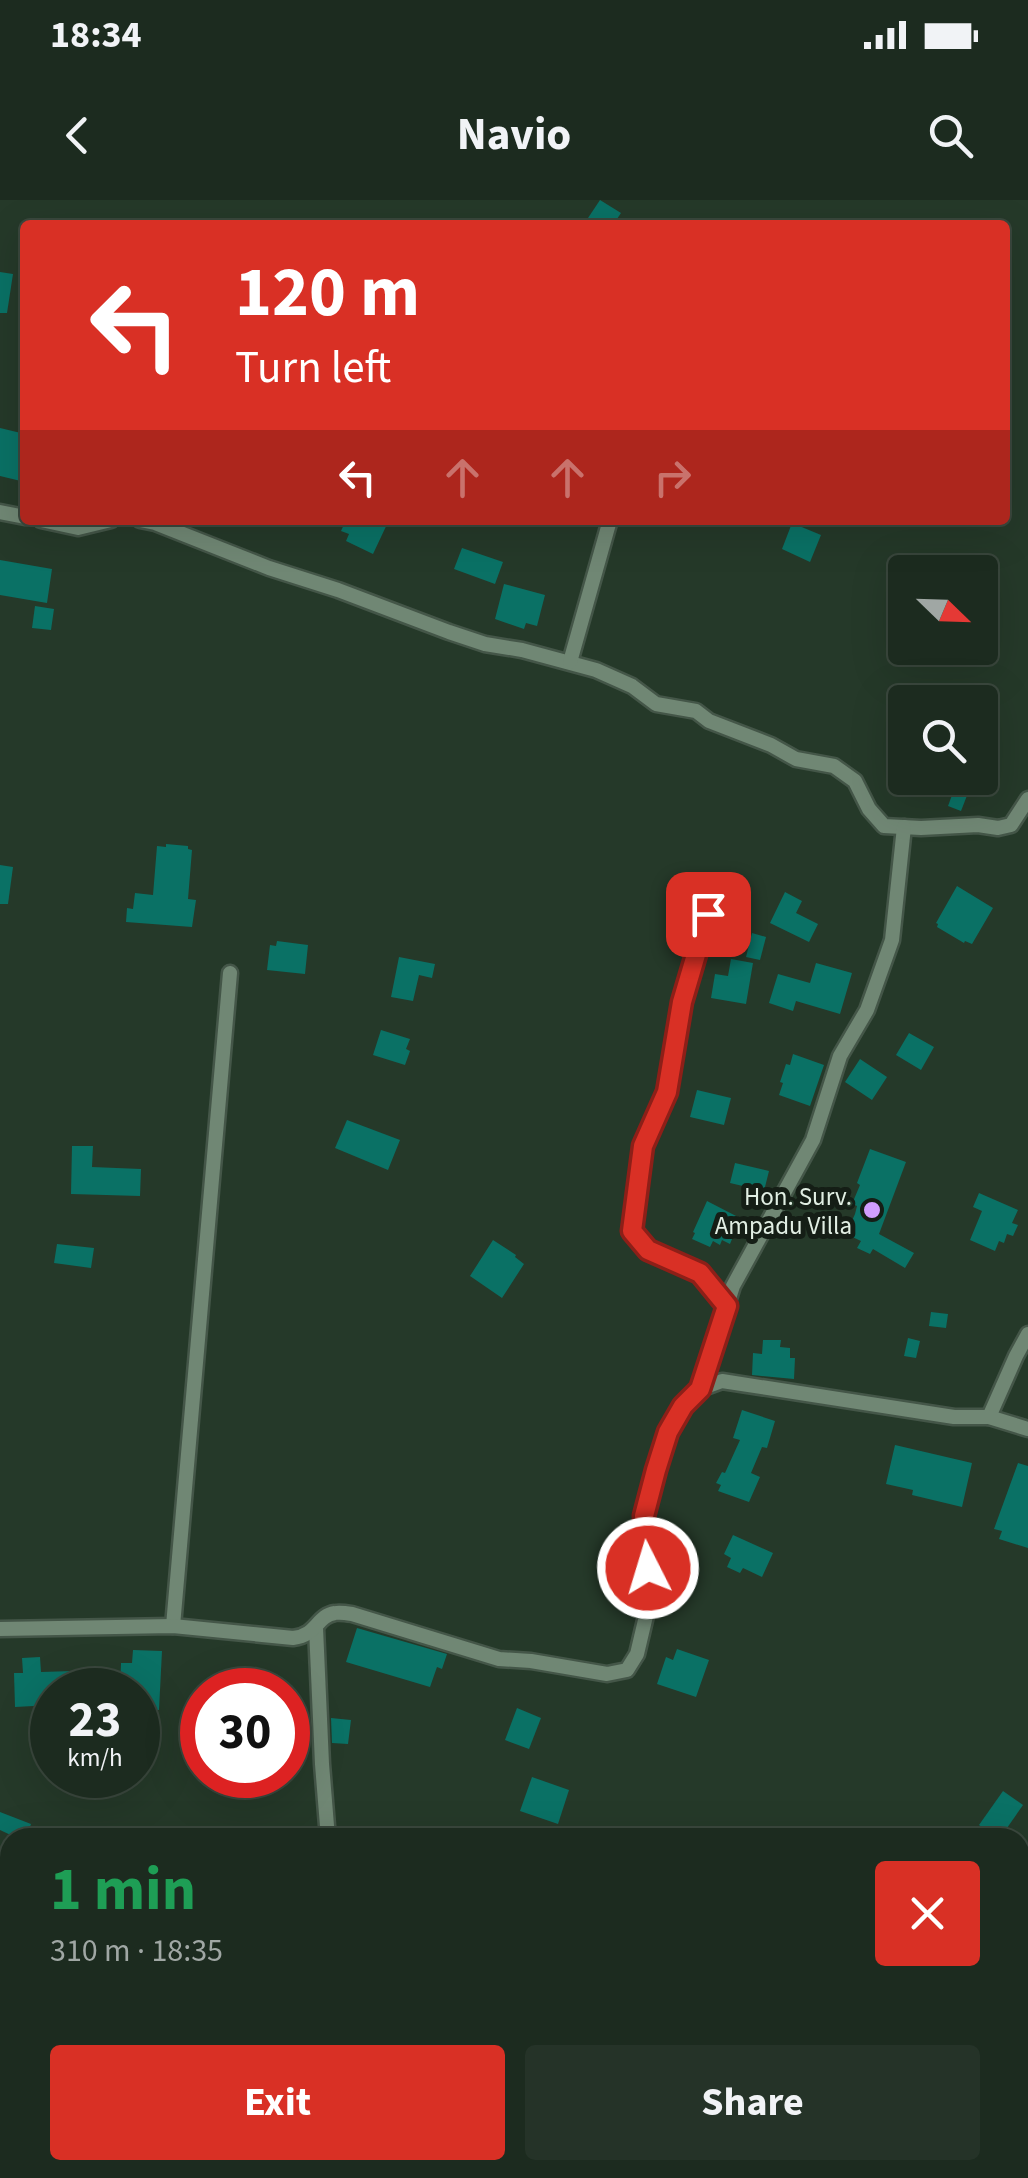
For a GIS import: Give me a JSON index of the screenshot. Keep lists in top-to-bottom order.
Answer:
{
  "places": ["Hon. Surv. Ampadu Villa"],
  "north": "bottom right",
  "page": {
    "status": "18:34",
    "header": "Navio",
    "turn": ["120 m", "Turn left"],
    "speed": "23 km/h",
    "limit": "30",
    "heading": ["1 min", "310 m · 18:35"],
    "buttons": ["Exit", "Share"]
  }
}
